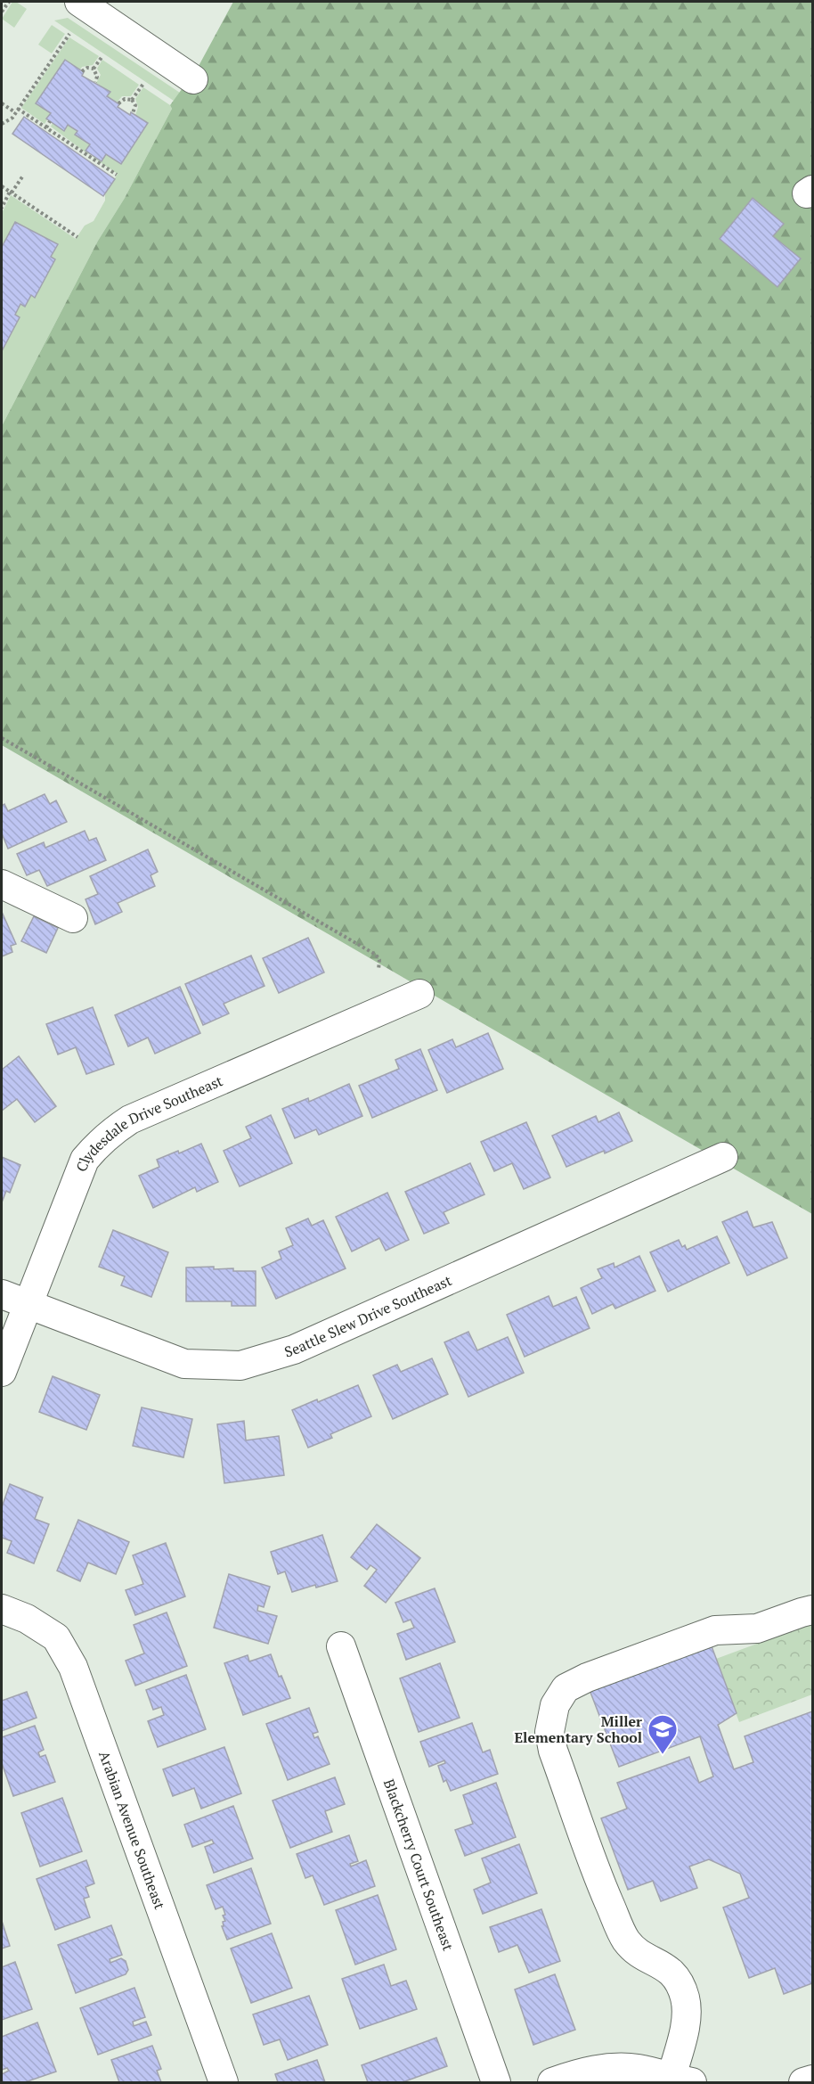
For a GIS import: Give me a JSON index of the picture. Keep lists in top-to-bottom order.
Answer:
{
  "streets": {
    "street": [
      "Clydesdale Drive Southeast",
      "Seattle Slew Drive Southeast",
      "Arabian Avenue Southeast",
      "Blackcherry Court Southeast"
    ]
  },
  "crossings": [
    ["Clydesdale Drive Southeast", "Seattle Slew Drive Southeast"]
  ],
  "places": {
    "school or university": ["Miller Elementary School"]
  }
}
